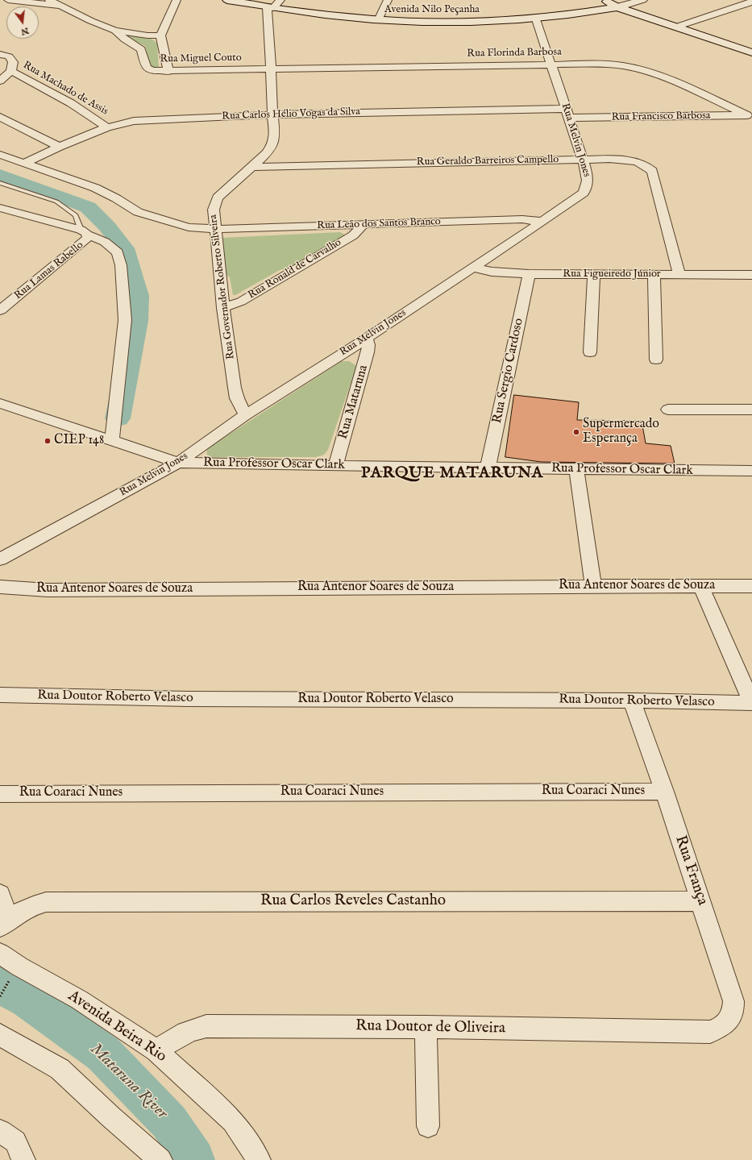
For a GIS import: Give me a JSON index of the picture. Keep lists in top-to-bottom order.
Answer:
{
  "streets": {
    "main road": ["Avenida Nilo Peçanha"],
    "street": [
      "Rua Florinda Barbosa",
      "Rua Miguel Couto",
      "Rua Machado de Assis",
      "Rua Carlos Hélio Vogas da Silva",
      "Rua Francisco Barbosa",
      "Rua Melvin Jones",
      "Rua Geraldo Barreiros Campello",
      "Rua Leão dos Santos Branco",
      "Rua Ronald de Carvalho",
      "Rua Lamas Rabello",
      "Rua Figueiredo Júnior",
      "Rua Governador Roberto Silveira",
      "Rua Sergio Cardoso",
      "Rua Mataruna",
      "Rua Professor Oscar Clark",
      "Rua Antenor Soares de Souza",
      "Rua Doutor Roberto Velasco",
      "Rua Coaraci Nunes",
      "Rua França",
      "Rua Carlos Reveles Castanho",
      "Avenida Beira Rio",
      "Rua Doutor de Oliveira"
    ]
  },
  "crossings": [
    ["Avenida Nilo Peçanha", "Rua Melvin Jones"],
    ["Avenida Nilo Peçanha", "Rua Governador Roberto Silveira"],
    ["Rua Florinda Barbosa", "Rua Miguel Couto"],
    ["Rua Florinda Barbosa", "Rua Francisco Barbosa"],
    ["Rua Florinda Barbosa", "Rua Melvin Jones"],
    ["Rua Florinda Barbosa", "Rua Governador Roberto Silveira"],
    ["Rua Miguel Couto", "Rua Governador Roberto Silveira"],
    ["Rua Machado de Assis", "Rua Carlos Hélio Vogas da Silva"],
    ["Rua Carlos Hélio Vogas da Silva", "Rua Francisco Barbosa"],
    ["Rua Carlos Hélio Vogas da Silva", "Rua Melvin Jones"],
    ["Rua Carlos Hélio Vogas da Silva", "Rua Leão dos Santos Branco"],
    ["Rua Carlos Hélio Vogas da Silva", "Rua Governador Roberto Silveira"],
    ["Rua Francisco Barbosa", "Rua Melvin Jones"],
    ["Rua Melvin Jones", "Rua Geraldo Barreiros Campello"],
    ["Rua Melvin Jones", "Rua Leão dos Santos Branco"],
    ["Rua Melvin Jones", "Rua Figueiredo Júnior"],
    ["Rua Melvin Jones", "Rua Governador Roberto Silveira"],
    ["Rua Melvin Jones", "Rua Mataruna"],
    ["Rua Melvin Jones", "Rua Professor Oscar Clark"],
    ["Rua Geraldo Barreiros Campello", "Rua Figueiredo Júnior"],
    ["Rua Geraldo Barreiros Campello", "Rua Governador Roberto Silveira"],
    ["Rua Leão dos Santos Branco", "Rua Ronald de Carvalho"],
    ["Rua Leão dos Santos Branco", "Rua Governador Roberto Silveira"],
    ["Rua Ronald de Carvalho", "Rua Governador Roberto Silveira"],
    ["Rua Figueiredo Júnior", "Rua Sergio Cardoso"],
    ["Rua Sergio Cardoso", "Rua Professor Oscar Clark"],
    ["Rua Mataruna", "Rua Professor Oscar Clark"],
    ["Rua Doutor Roberto Velasco", "Rua França"],
    ["Rua Coaraci Nunes", "Rua França"],
    ["Rua França", "Rua Carlos Reveles Castanho"],
    ["Rua França", "Rua Doutor de Oliveira"],
    ["Avenida Beira Rio", "Rua Doutor de Oliveira"]
  ],
  "districts": ["PARQUE MATARUNA"],
  "water": ["Mataruna River"],
  "places": ["Supermercado Esperança", "CIEP 148"],
  "north": "bottom"
}
